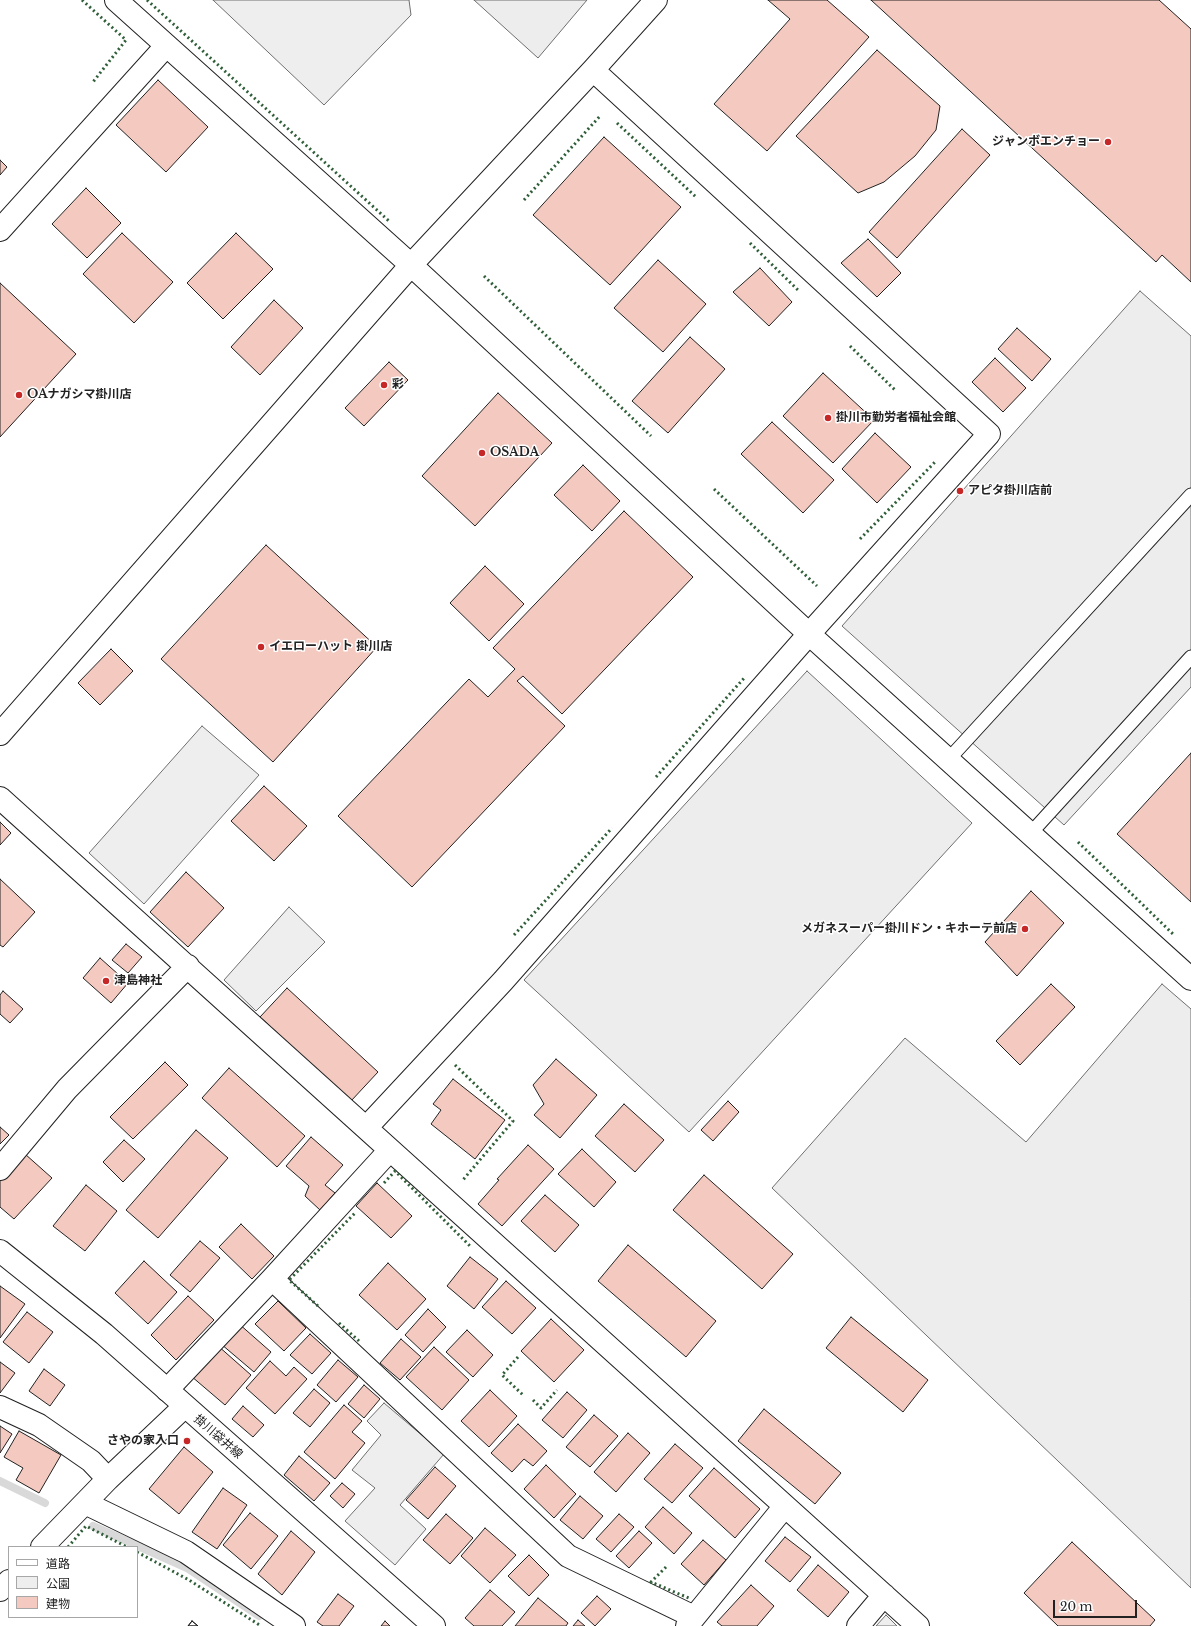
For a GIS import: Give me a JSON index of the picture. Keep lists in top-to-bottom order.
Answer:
{
  "streets": {
    "street": ["掛川袋井線"]
  },
  "places": [
    "ジャンボエンチョー",
    "彩",
    "OAナガシマ掛川店",
    "掛川市勤労者福祉会館",
    "OSADA",
    "アピタ掛川店前",
    "イエローハット 掛川店",
    "メガネスーパー掛川ドン・キホーテ前店",
    "津島神社",
    "さやの家入口"
  ],
  "legend": ["道路", "公園", "建物"],
  "scale_bar": "20 m"
}
